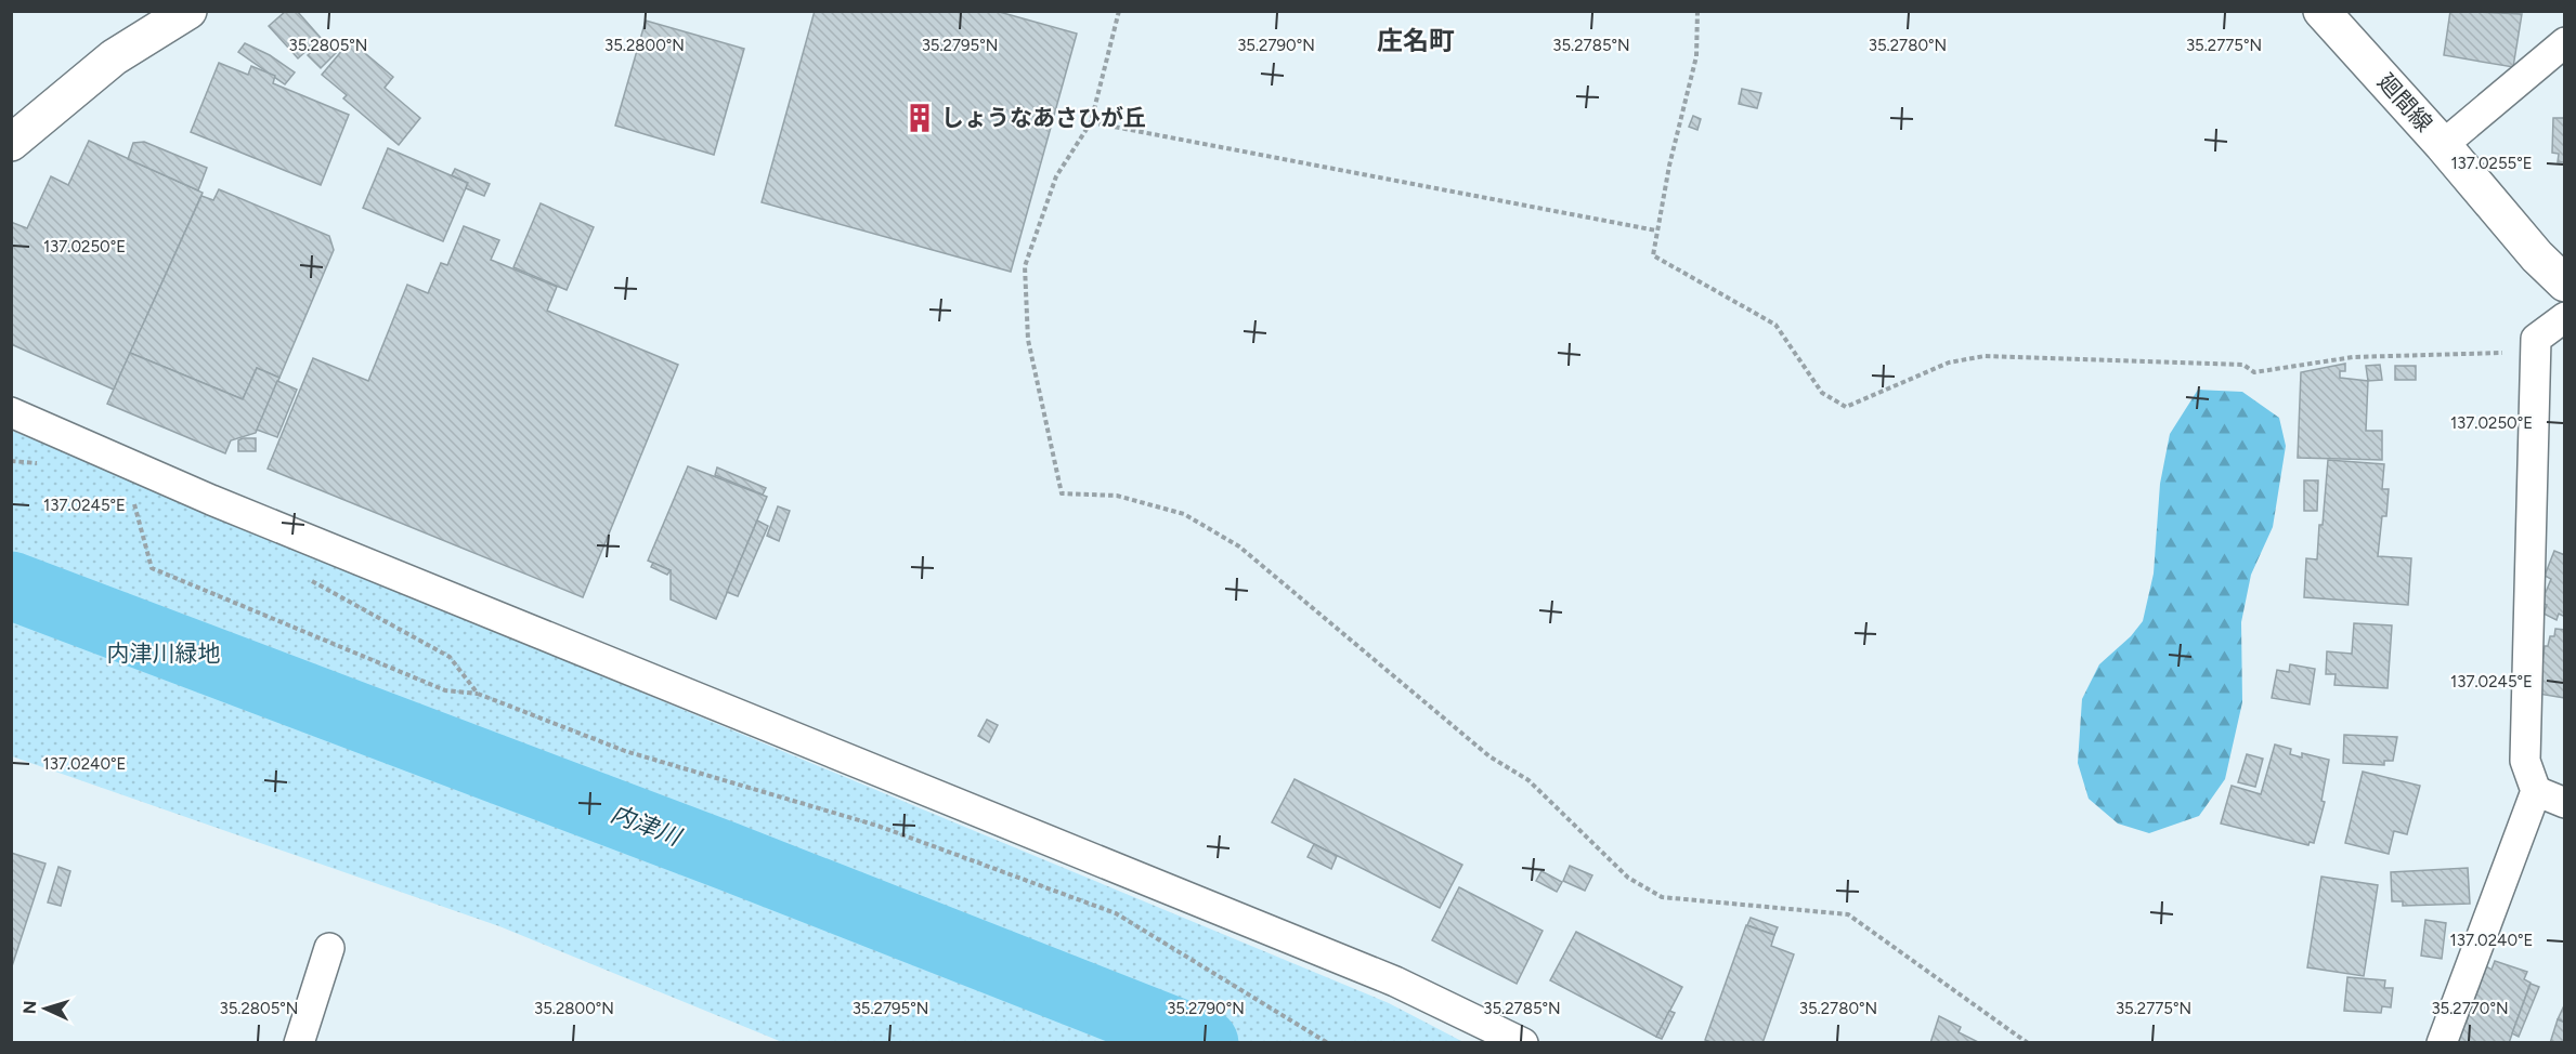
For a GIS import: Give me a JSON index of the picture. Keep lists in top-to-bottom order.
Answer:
{
  "streets": {
    "street": ["廻間線"]
  },
  "districts": ["庄名町"],
  "water": ["内津川"],
  "parks": ["内津川緑地"],
  "places": {
    "building": ["しょうなあさひが丘"]
  },
  "north": "left",
  "coordinates": [
    "35.2805°N",
    "35.2800°N",
    "35.2795°N",
    "35.2790°N",
    "35.2785°N",
    "35.2780°N",
    "35.2775°N",
    "137.0255°E",
    "137.0250°E",
    "137.0245°E",
    "137.0240°E",
    "35.2770°N"
  ]
}
